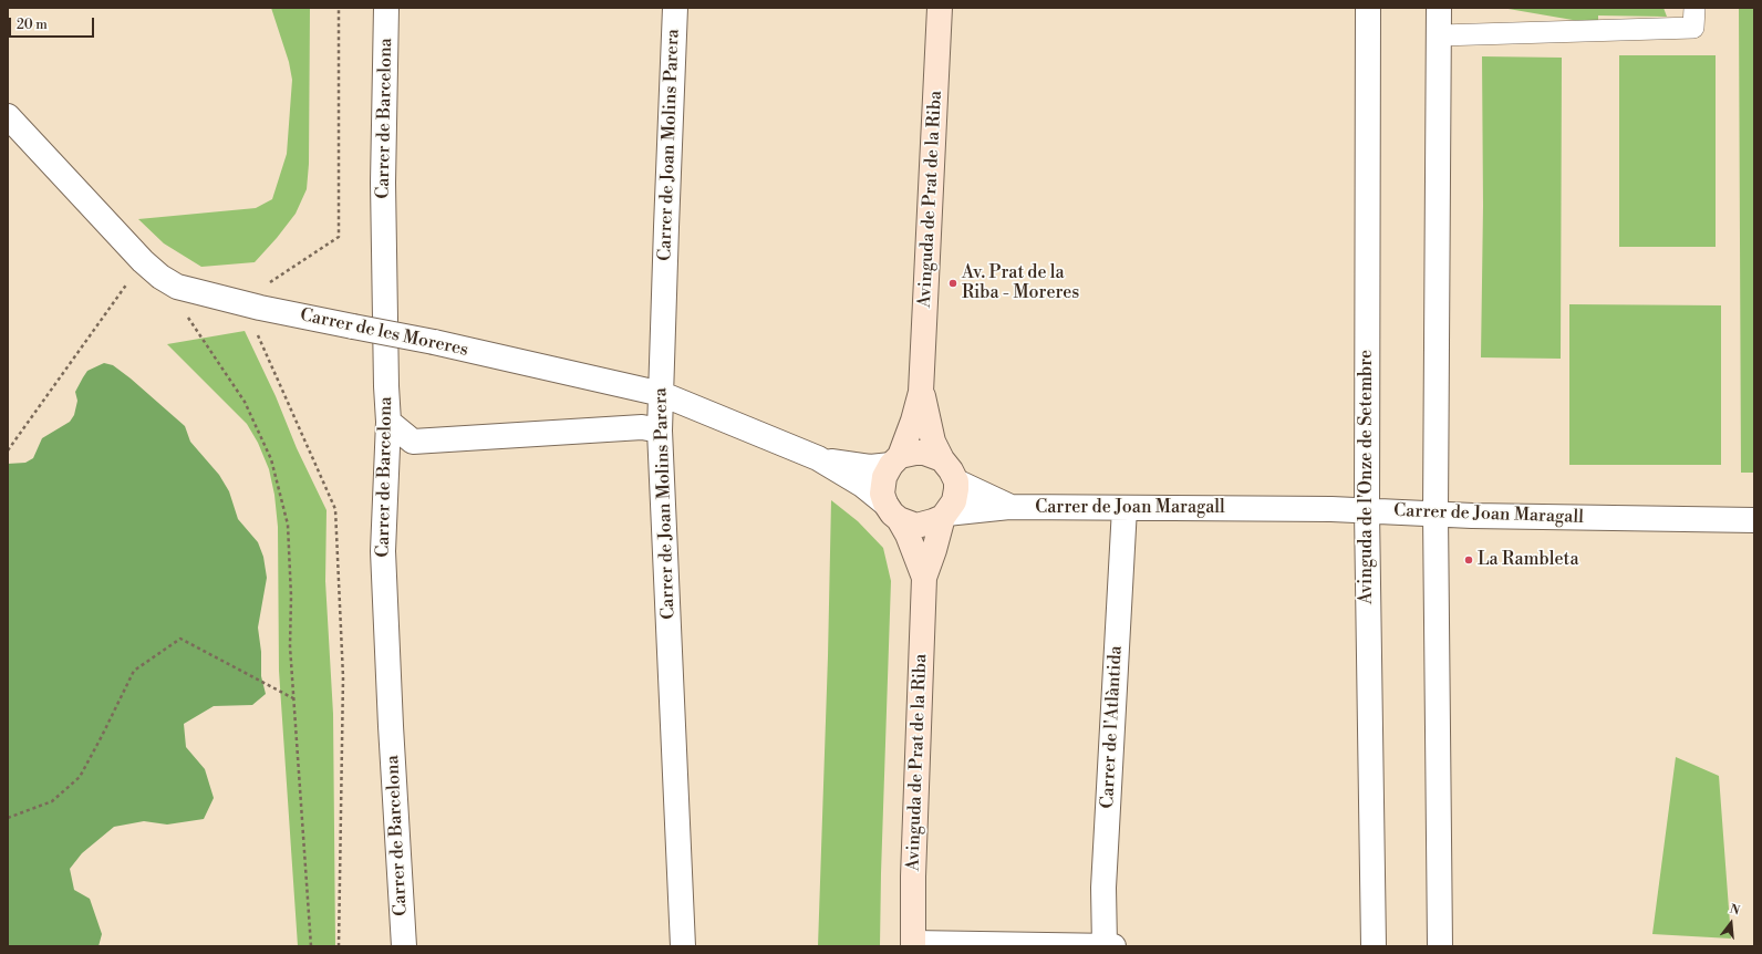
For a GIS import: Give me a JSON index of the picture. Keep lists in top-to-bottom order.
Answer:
{
  "streets": {
    "main road": ["Avinguda de Prat de la Riba"],
    "street": [
      "Carrer de Barcelona",
      "Carrer de Joan Molins Parera",
      "Carrer de les Moreres",
      "Avinguda de l'Onze de Setembre",
      "Carrer de Joan Maragall",
      "Carrer de l'Atlàntida"
    ]
  },
  "crossings": [
    ["Carrer de Joan Molins Parera", "Carrer de les Moreres"],
    ["Carrer de les Moreres", "Carrer de Joan Maragall"],
    ["Avinguda de l'Onze de Setembre", "Carrer de Joan Maragall"],
    ["Carrer de Joan Maragall", "Carrer de l'Atlàntida"]
  ],
  "places": ["Av. Prat de la Riba - Moreres", "La Rambleta"],
  "scale_bar": "20 m",
  "north": "top"
}
